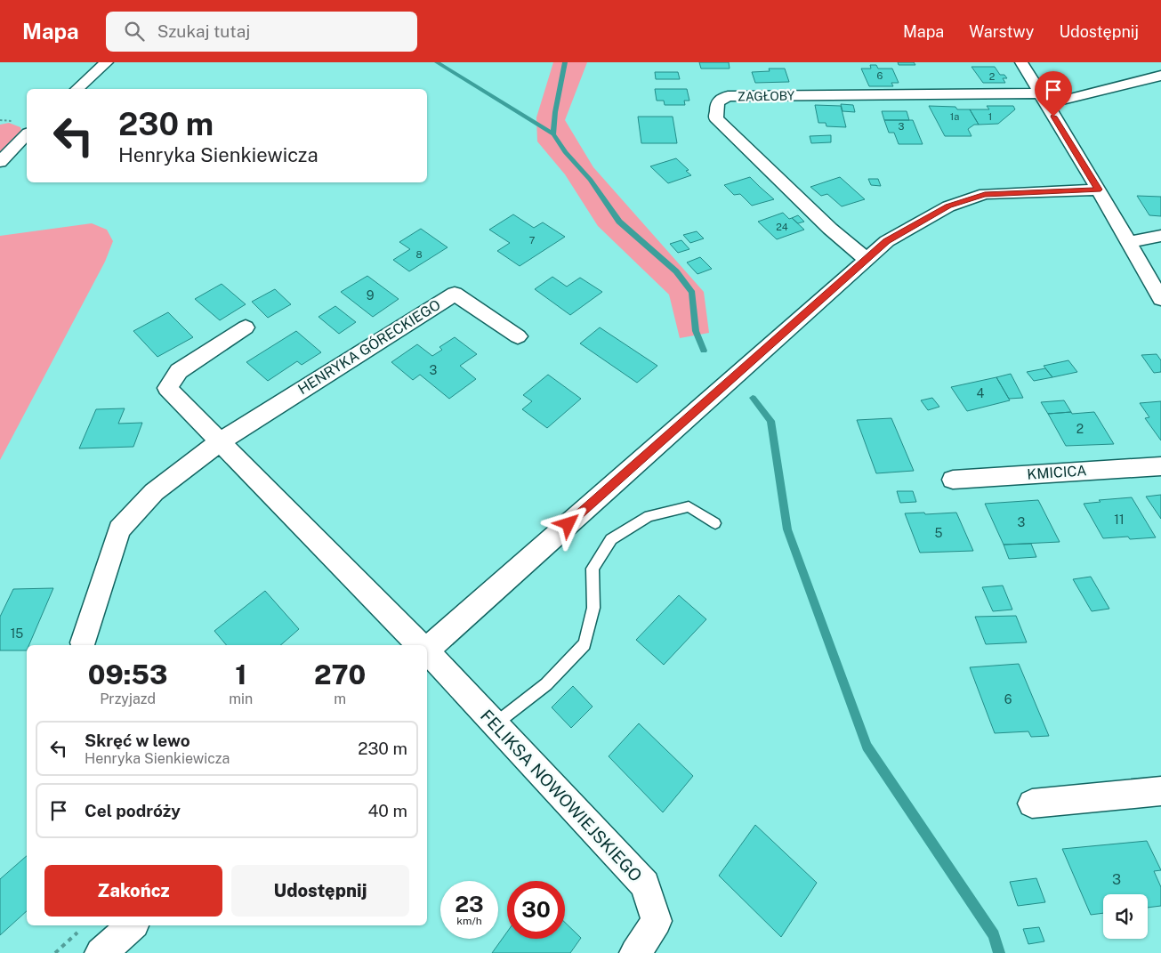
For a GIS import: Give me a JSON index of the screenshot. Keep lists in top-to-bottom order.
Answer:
{
  "streets": {
    "street": [
      "ZAGŁOBY",
      "HENRYKA GÓRECKIEGO",
      "KMICICA",
      "FELIKSA NOWOWIEJSKIEGO"
    ]
  },
  "house_numbers": [
    "6",
    "2",
    "1a",
    "1",
    "3",
    "24",
    "7",
    "8",
    "9",
    "3",
    "4",
    "2",
    "11",
    "3",
    "5",
    "15",
    "6",
    "3"
  ],
  "page": {
    "header": "Mapa",
    "search": "Szukaj tutaj",
    "nav": ["Mapa", "Warstwy", "Udostępnij"],
    "turn": ["230 m", "Henryka Sienkiewicza"],
    "eta": [
      "09:53",
      "Przyjazd",
      "1",
      "min",
      "270",
      "m"
    ],
    "list": [
      {
        "name": "Skręć w lewo",
        "note": "Henryka Sienkiewicza",
        "value": "230 m"
      },
      {
        "name": "Cel podróży",
        "value": "40 m"
      }
    ],
    "buttons": ["Zakończ", "Udostępnij"],
    "speed": "23 km/h",
    "limit": "30"
  }
}
